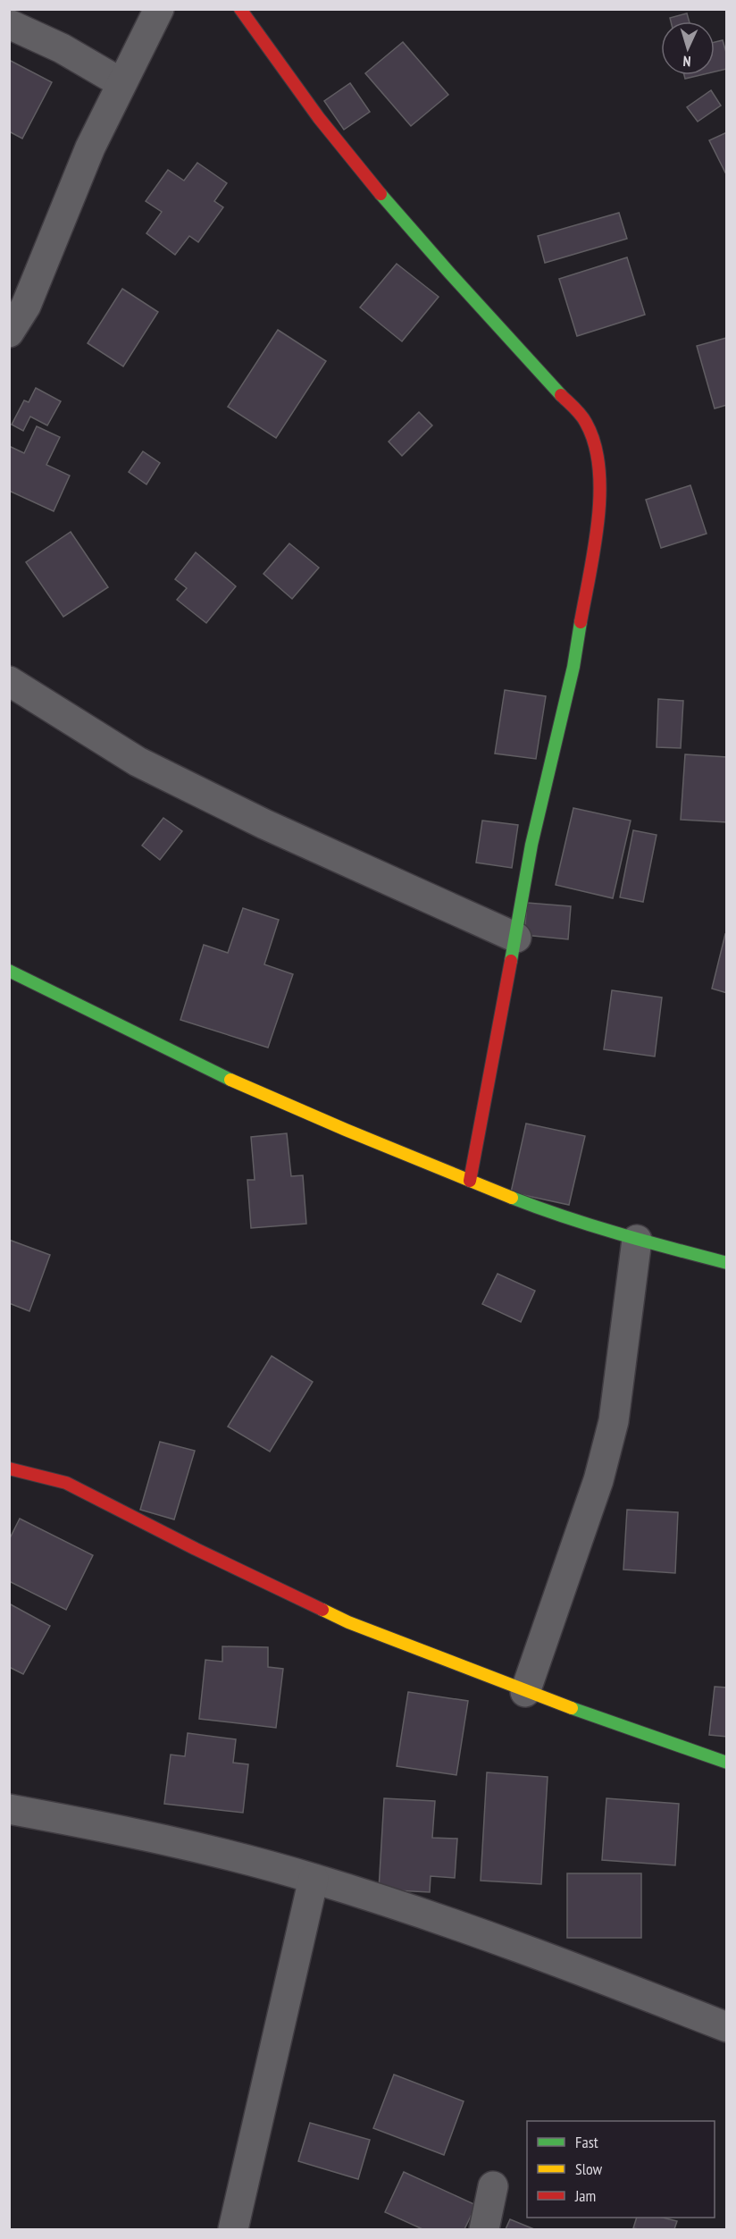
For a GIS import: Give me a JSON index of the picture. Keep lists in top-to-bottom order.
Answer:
{
  "legend": ["Fast", "Slow", "Jam"],
  "north": "bottom"
}
